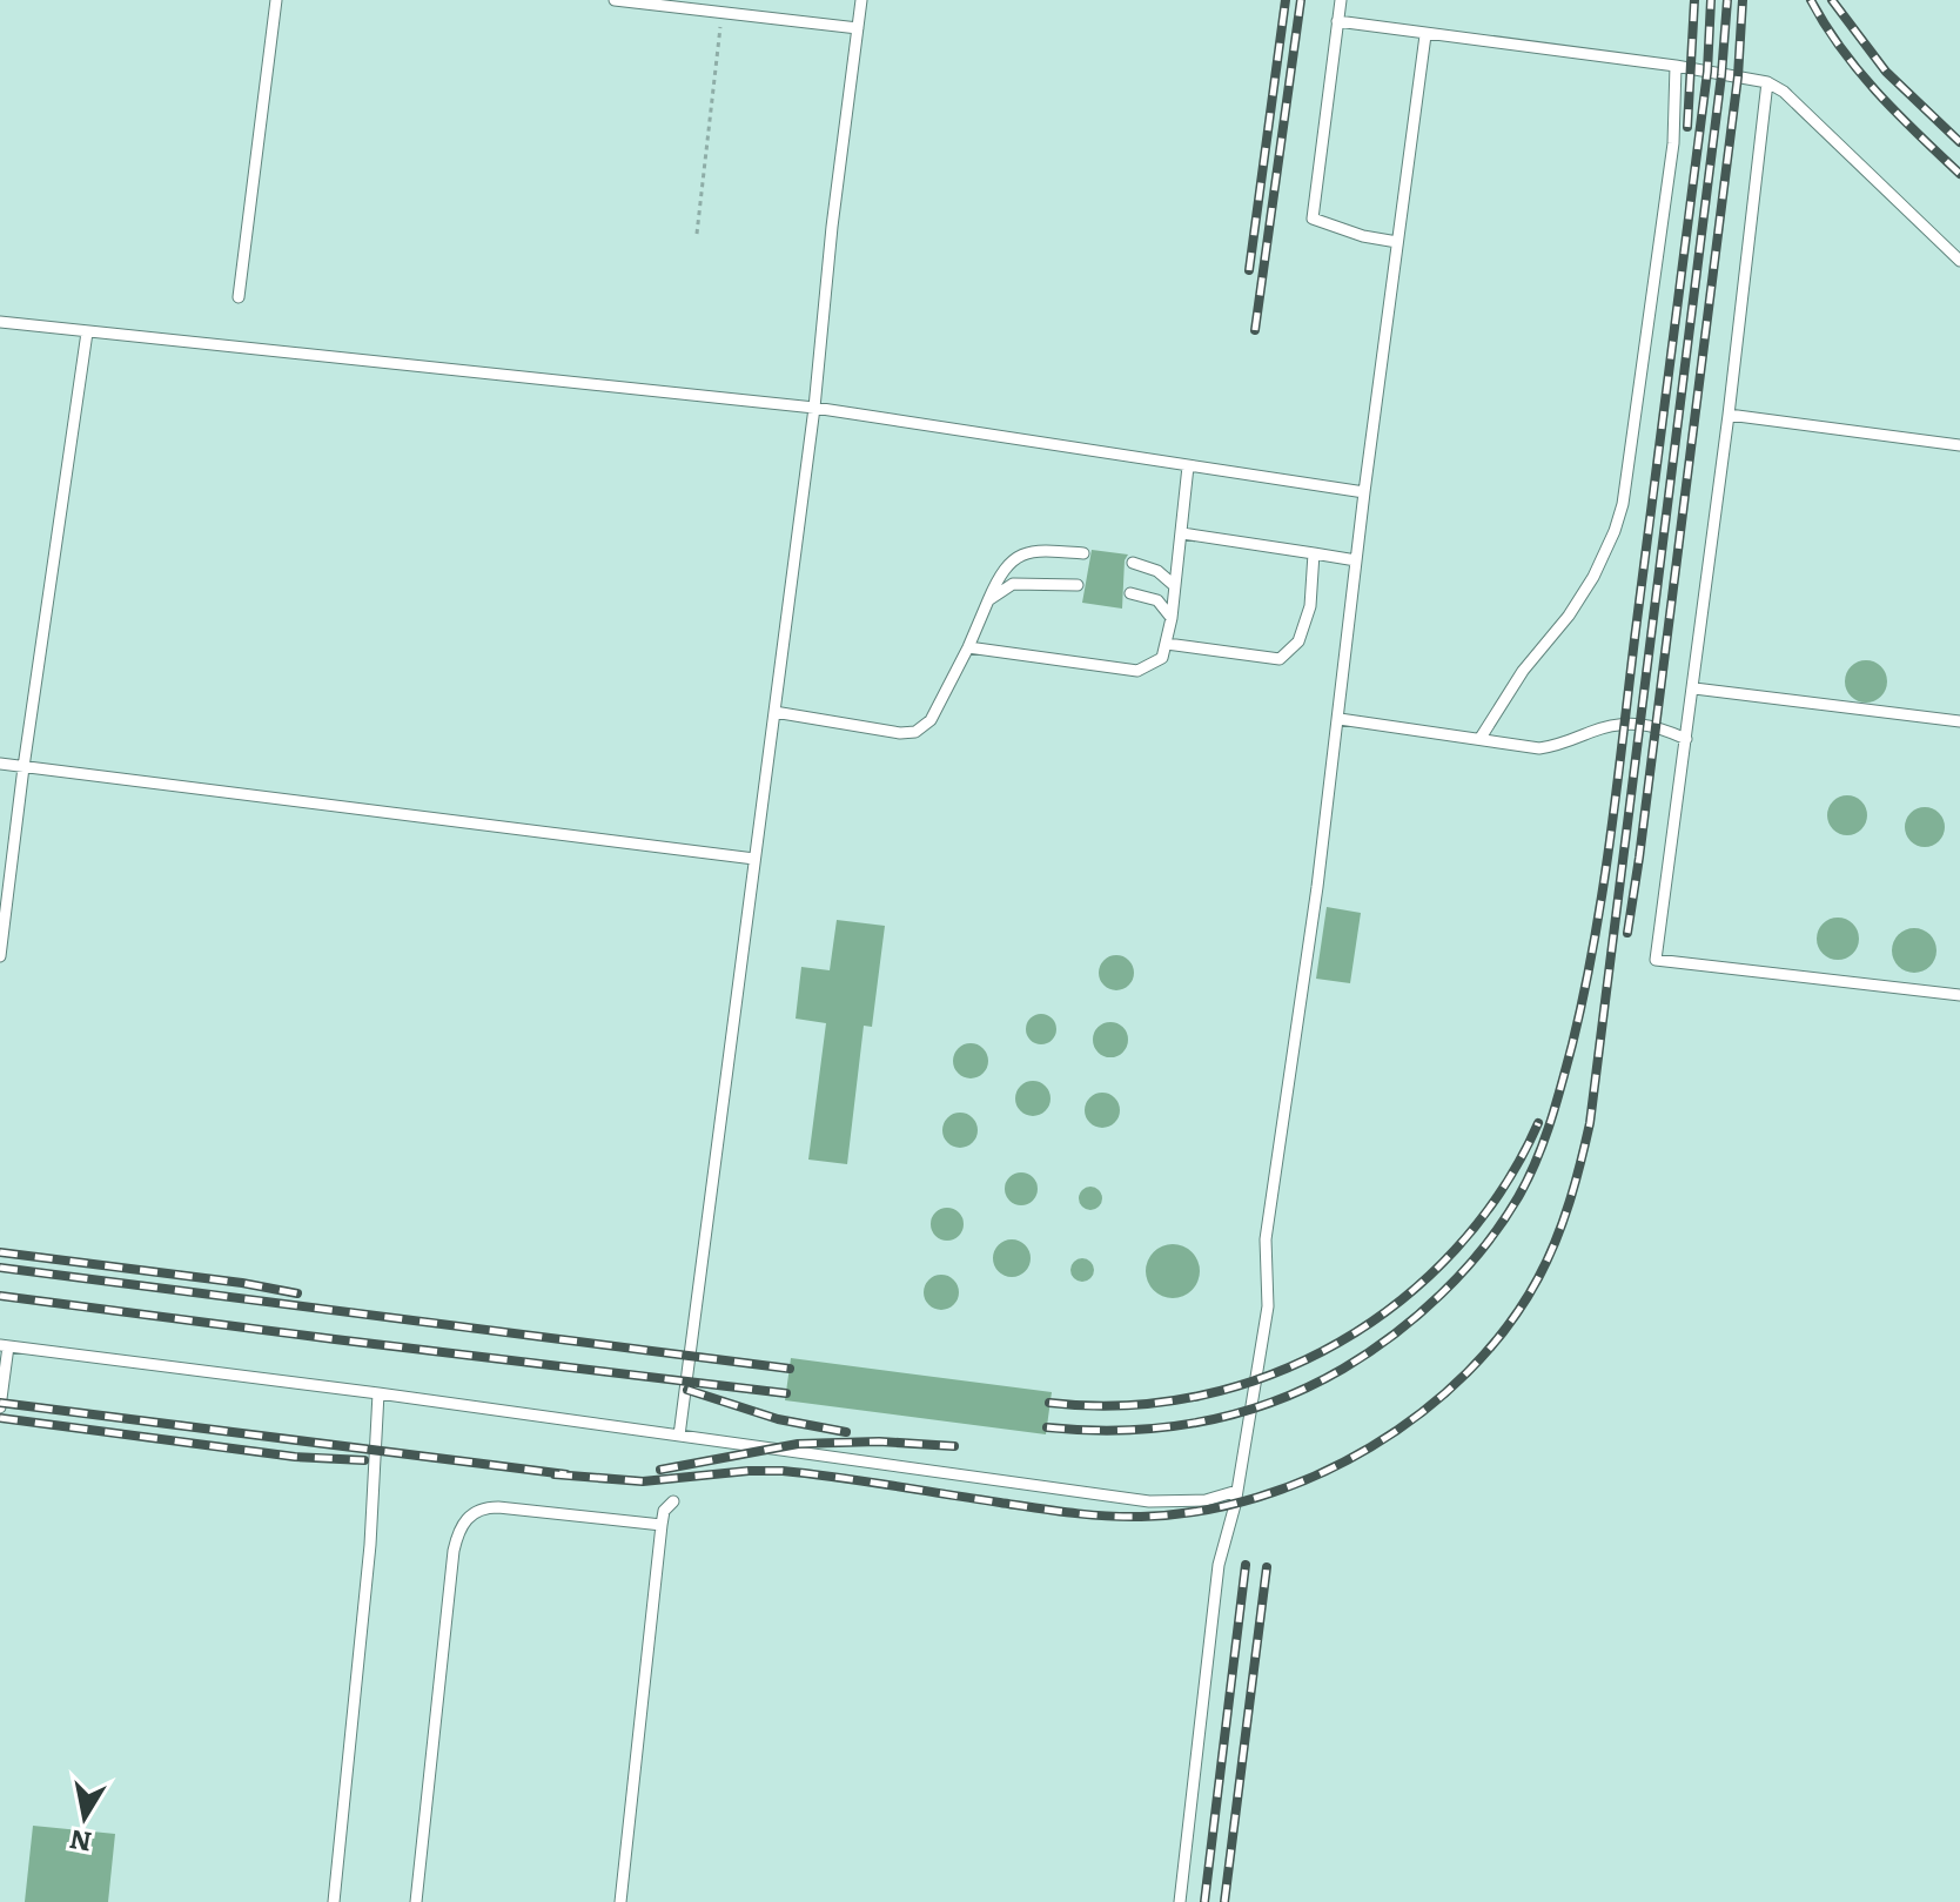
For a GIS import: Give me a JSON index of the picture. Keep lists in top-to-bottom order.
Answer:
{
  "north": "bottom"
}
